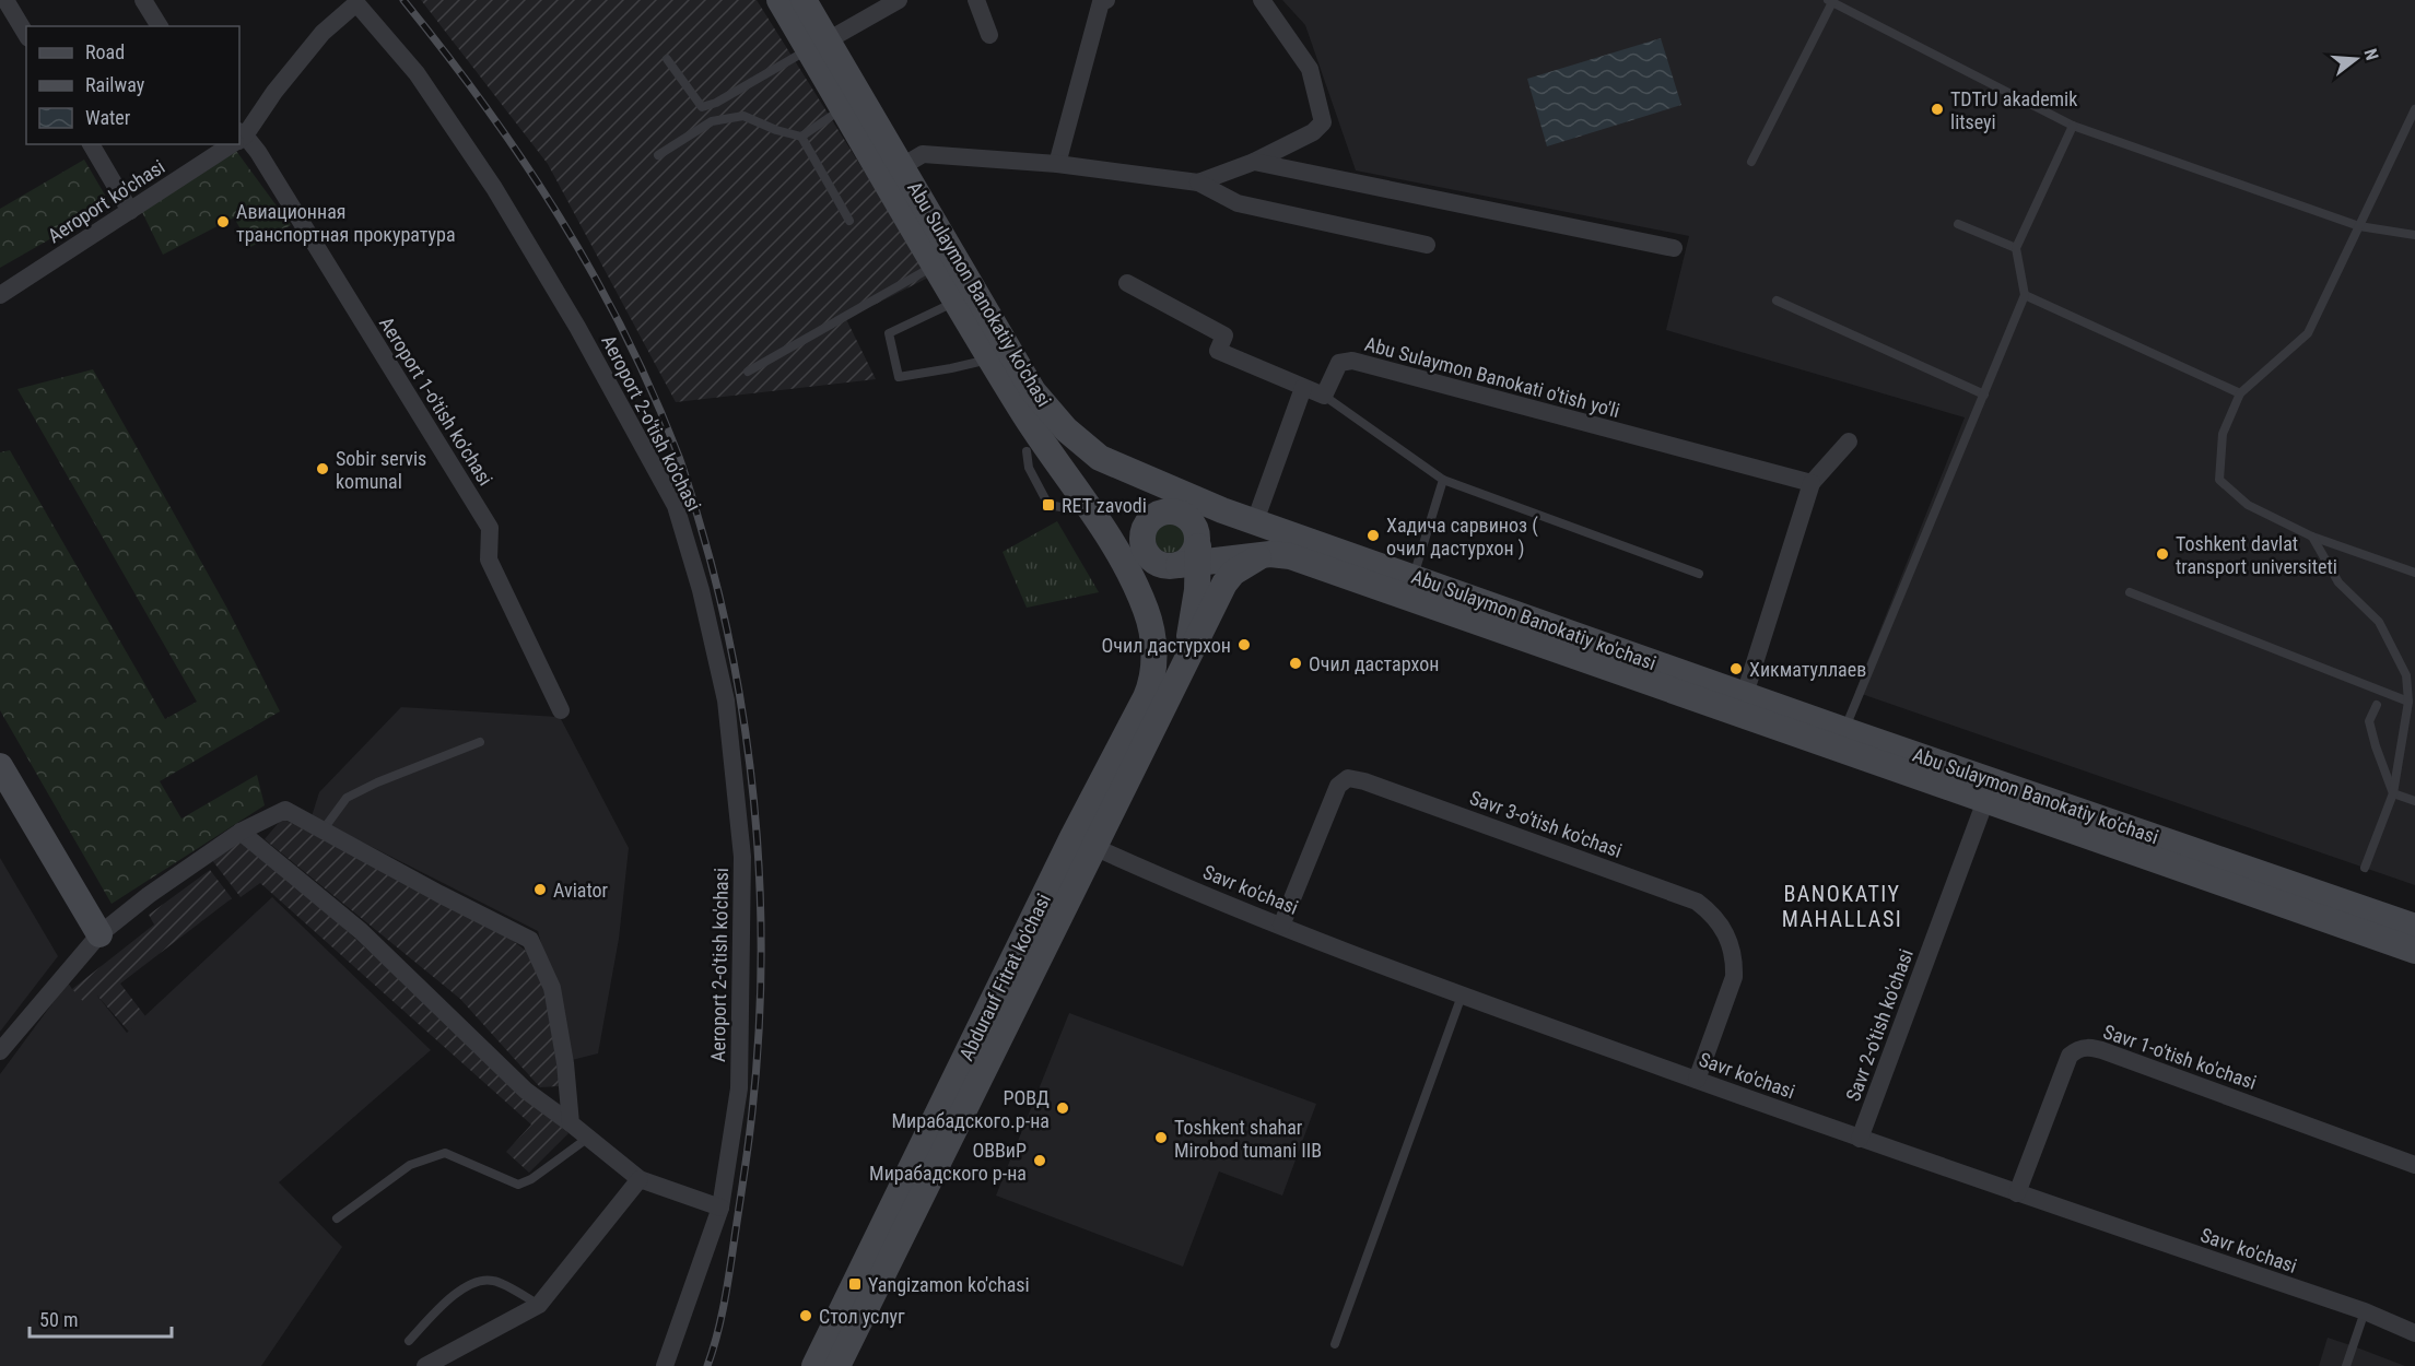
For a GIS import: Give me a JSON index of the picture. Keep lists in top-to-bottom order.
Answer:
{
  "streets": {
    "main road": ["Abu Sulaymon Banokatiy ko'chasi", "Abdurauf Fitrat ko'chasi"],
    "street": [
      "Aeroport ko'chasi",
      "Abu Sulaymon Banokati o'tish yo'li",
      "Aeroport 1-o'tish ko'chasi",
      "Aeroport 2-o'tish ko'chasi",
      "Savr 3-o'tish ko'chasi",
      "Savr ko'chasi",
      "Savr 2-o'tish ko'chasi",
      "Savr 1-o'tish ko'chasi"
    ]
  },
  "crossings": [
    ["Abu Sulaymon Banokatiy ko'chasi", "Abdurauf Fitrat ko'chasi"],
    ["Abu Sulaymon Banokatiy ko'chasi", "Savr 2-o'tish ko'chasi"],
    ["Savr 3-o'tish ko'chasi", "Savr ko'chasi"],
    ["Savr ko'chasi", "Abdurauf Fitrat ko'chasi"],
    ["Savr ko'chasi", "Savr 2-o'tish ko'chasi"],
    ["Savr ko'chasi", "Savr 1-o'tish ko'chasi"]
  ],
  "districts": ["BANOKATIY MAHALLASI"],
  "places": {
    "other": [
      "TDTrU akademik litseyi",
      "Авиационная транспортная прокуратура",
      "Sobir servis komunal",
      "Хадича сарвиноз ( очил дастурхон )",
      "Toshkent davlat transport universiteti",
      "Очил дастурхон",
      "Очил дастархон",
      "Хикматуллаев",
      "Aviator",
      "РОВД Мирабадского.р-на",
      "Toshkent shahar Mirobod tumani IIB",
      "ОВВиР Мирабадского р-на",
      "Стол услуг"
    ],
    "transit": ["RET zavodi", "Yangizamon ko'chasi"]
  },
  "legend": ["Road", "Railway", "Water"],
  "scale_bar": "50 m",
  "north": "right"
}
